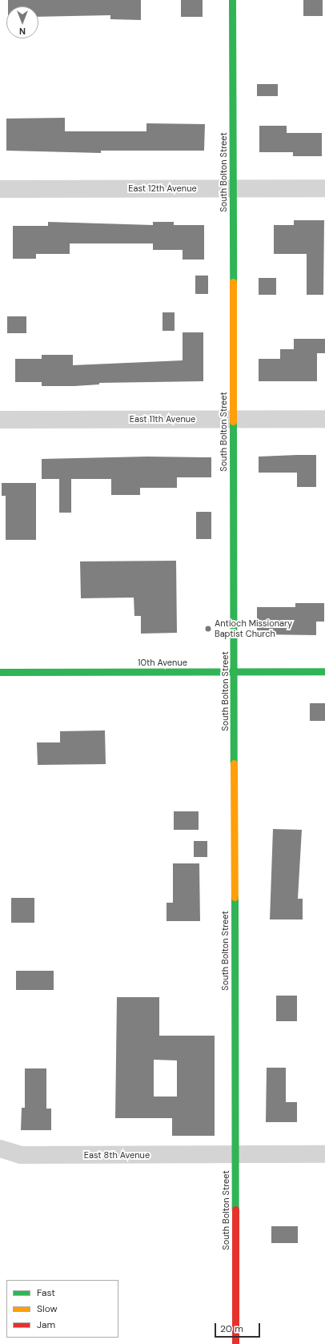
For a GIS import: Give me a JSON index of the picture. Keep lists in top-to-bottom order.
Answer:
{
  "streets": {
    "main road": ["South Bolton Street", "10th Avenue"],
    "street": ["East 12th Avenue", "East 11th Avenue", "East 8th Avenue"]
  },
  "crossings": [
    ["South Bolton Street", "East 12th Avenue"],
    ["South Bolton Street", "East 11th Avenue"],
    ["South Bolton Street", "10th Avenue"],
    ["South Bolton Street", "East 8th Avenue"]
  ],
  "places": ["Antioch Missionary Baptist Church"],
  "legend": ["Fast", "Slow", "Jam"],
  "scale_bar": "20 m",
  "north": "bottom"
}
